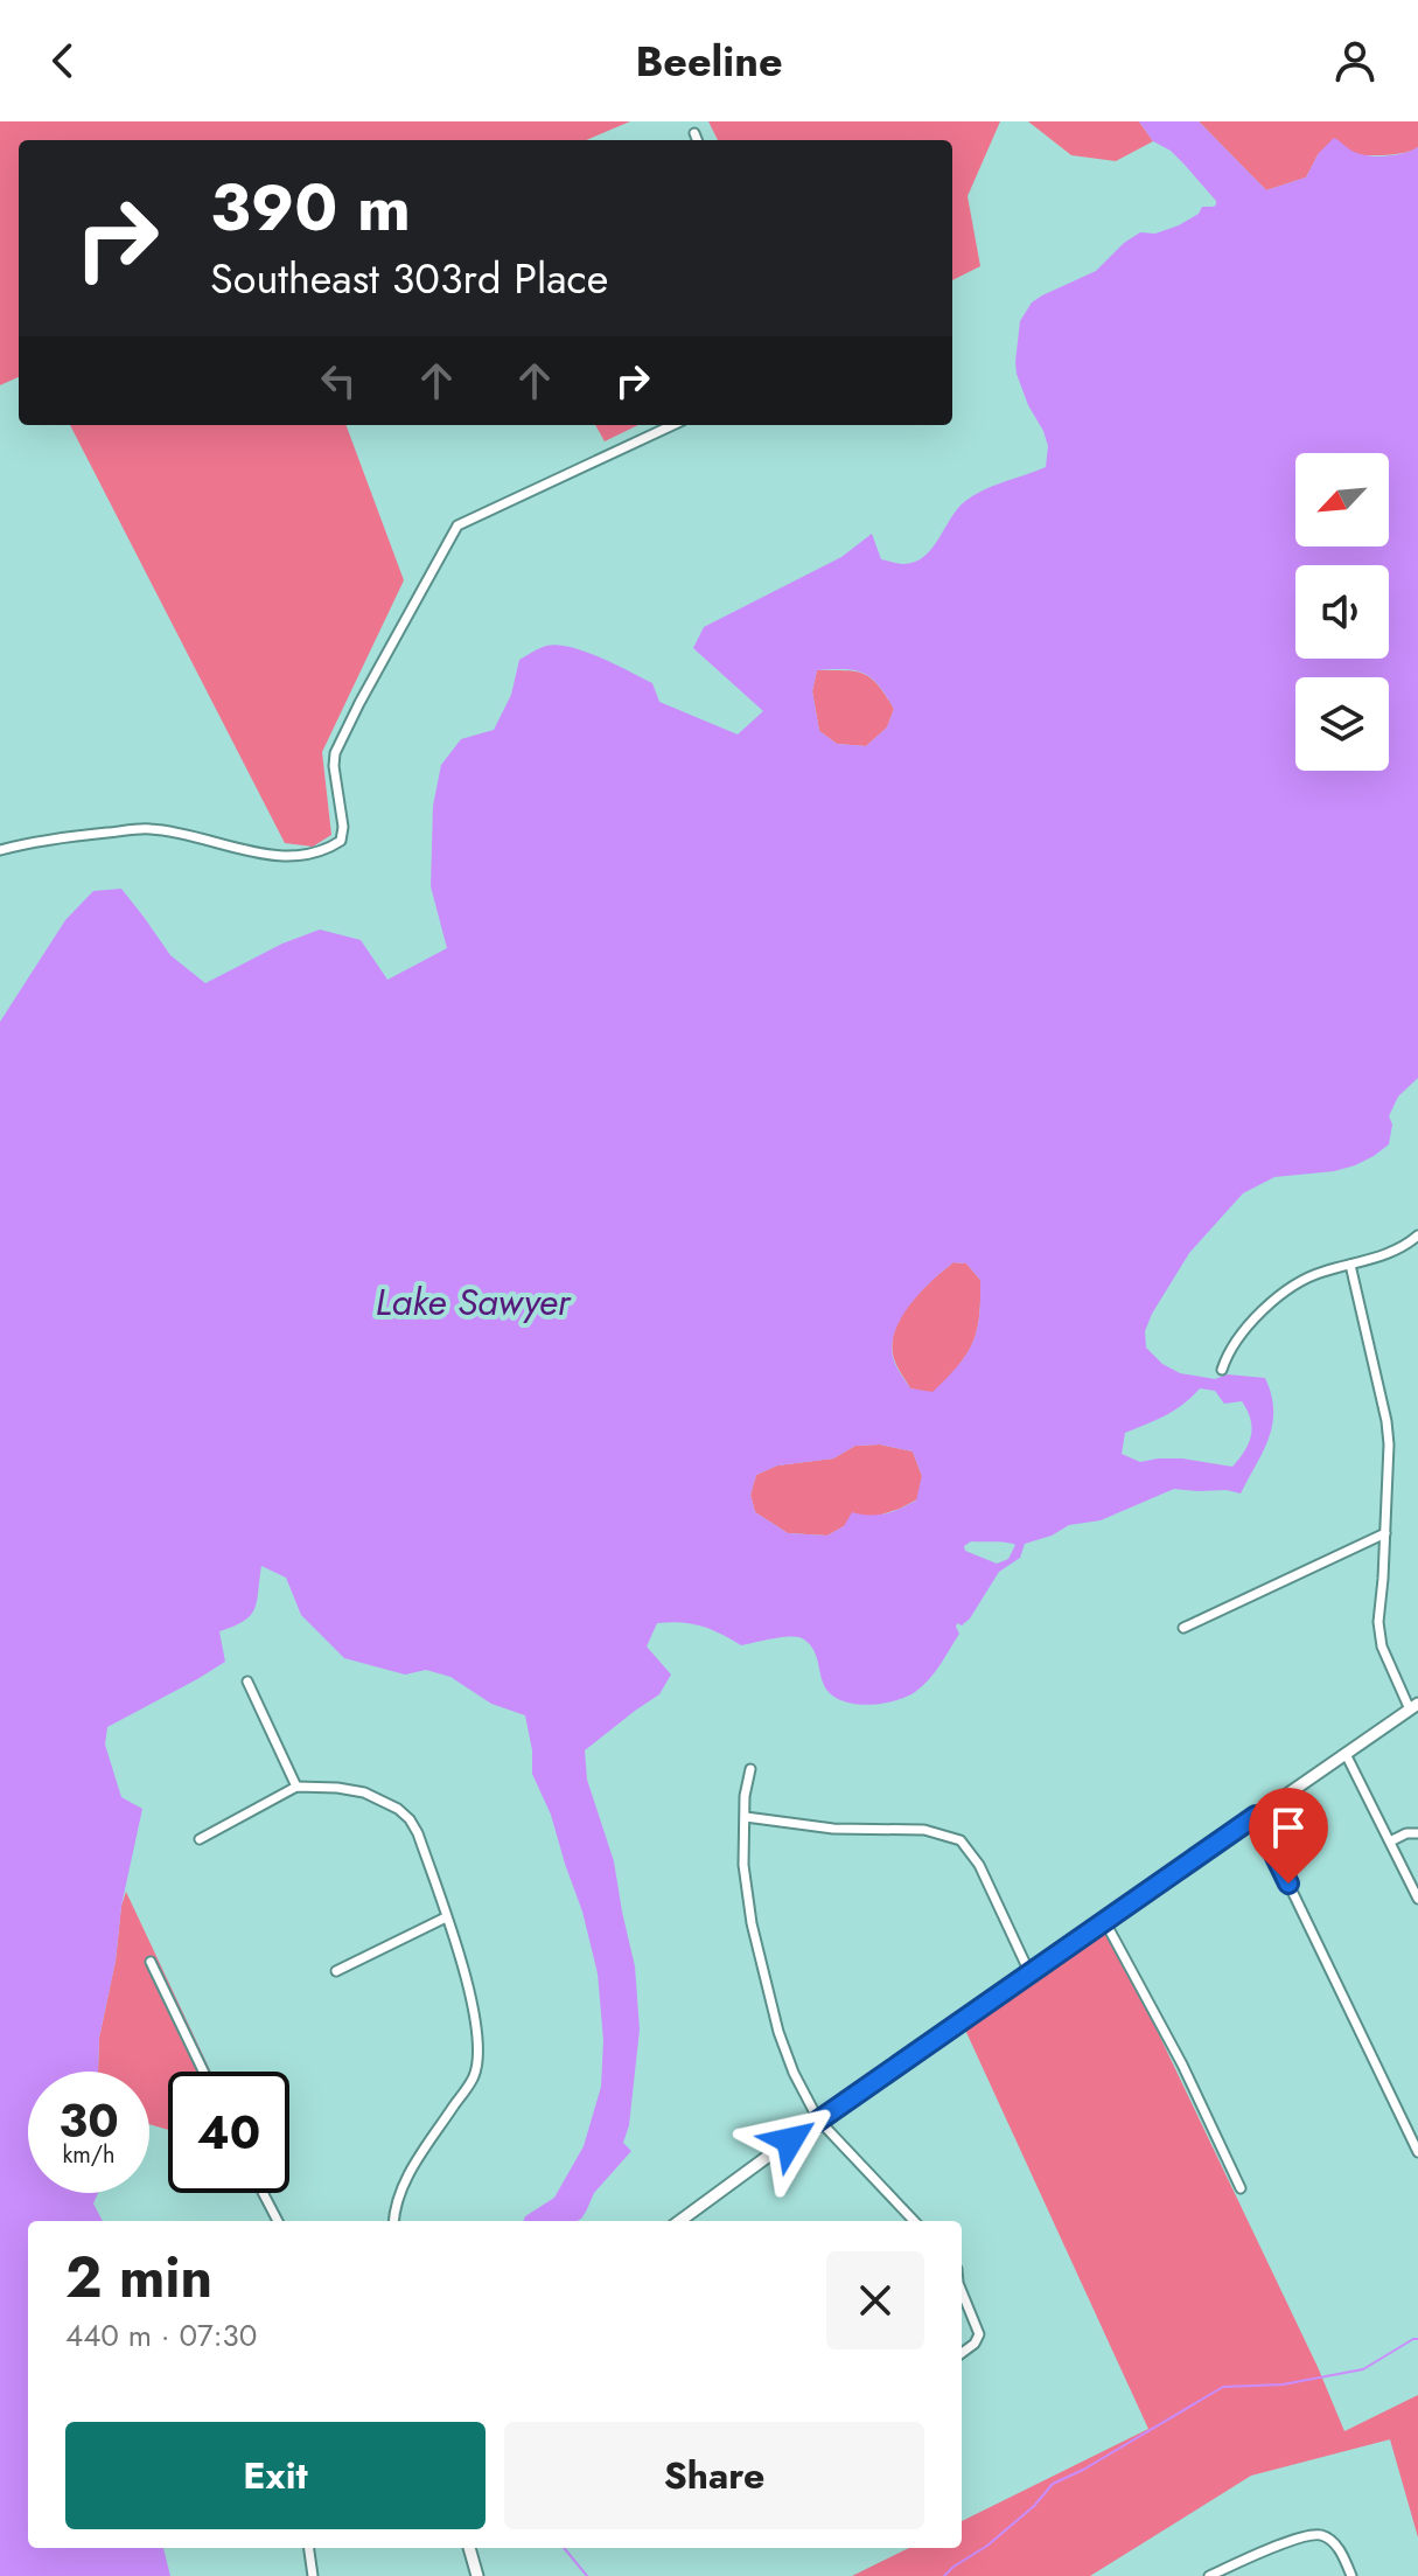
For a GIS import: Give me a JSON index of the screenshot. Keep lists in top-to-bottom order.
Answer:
{
  "water": ["Lake Sawyer"],
  "north": "bottom left",
  "page": {
    "header": "Beeline",
    "turn": ["390 m", "Southeast 303rd Place"],
    "speed": "30 km/h",
    "limit": "40",
    "heading": ["2 min", "440 m · 07:30"],
    "buttons": ["Exit", "Share"]
  }
}
